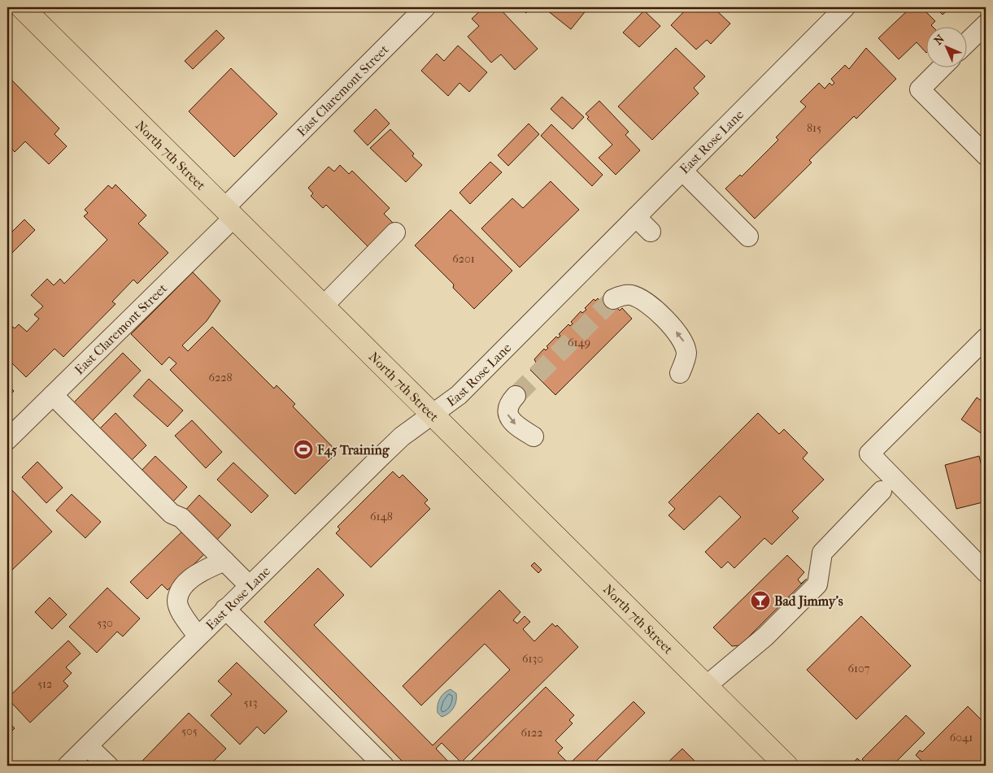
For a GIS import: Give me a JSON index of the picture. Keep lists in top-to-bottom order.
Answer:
{
  "streets": {
    "main road": ["North 7th Street"],
    "street": ["East Claremont Street", "East Rose Lane"]
  },
  "crossings": [
    ["East Claremont Street", "North 7th Street"],
    ["East Rose Lane", "North 7th Street"]
  ],
  "places": {
    "sports": ["F45 Training"],
    "bar": ["Bad Jimmy's"]
  },
  "house_numbers": [
    "815",
    "6201",
    "6149",
    "6228",
    "6148",
    "530",
    "6130",
    "6107",
    "512",
    "513",
    "505",
    "6122",
    "6041"
  ],
  "north": "top left"
}
